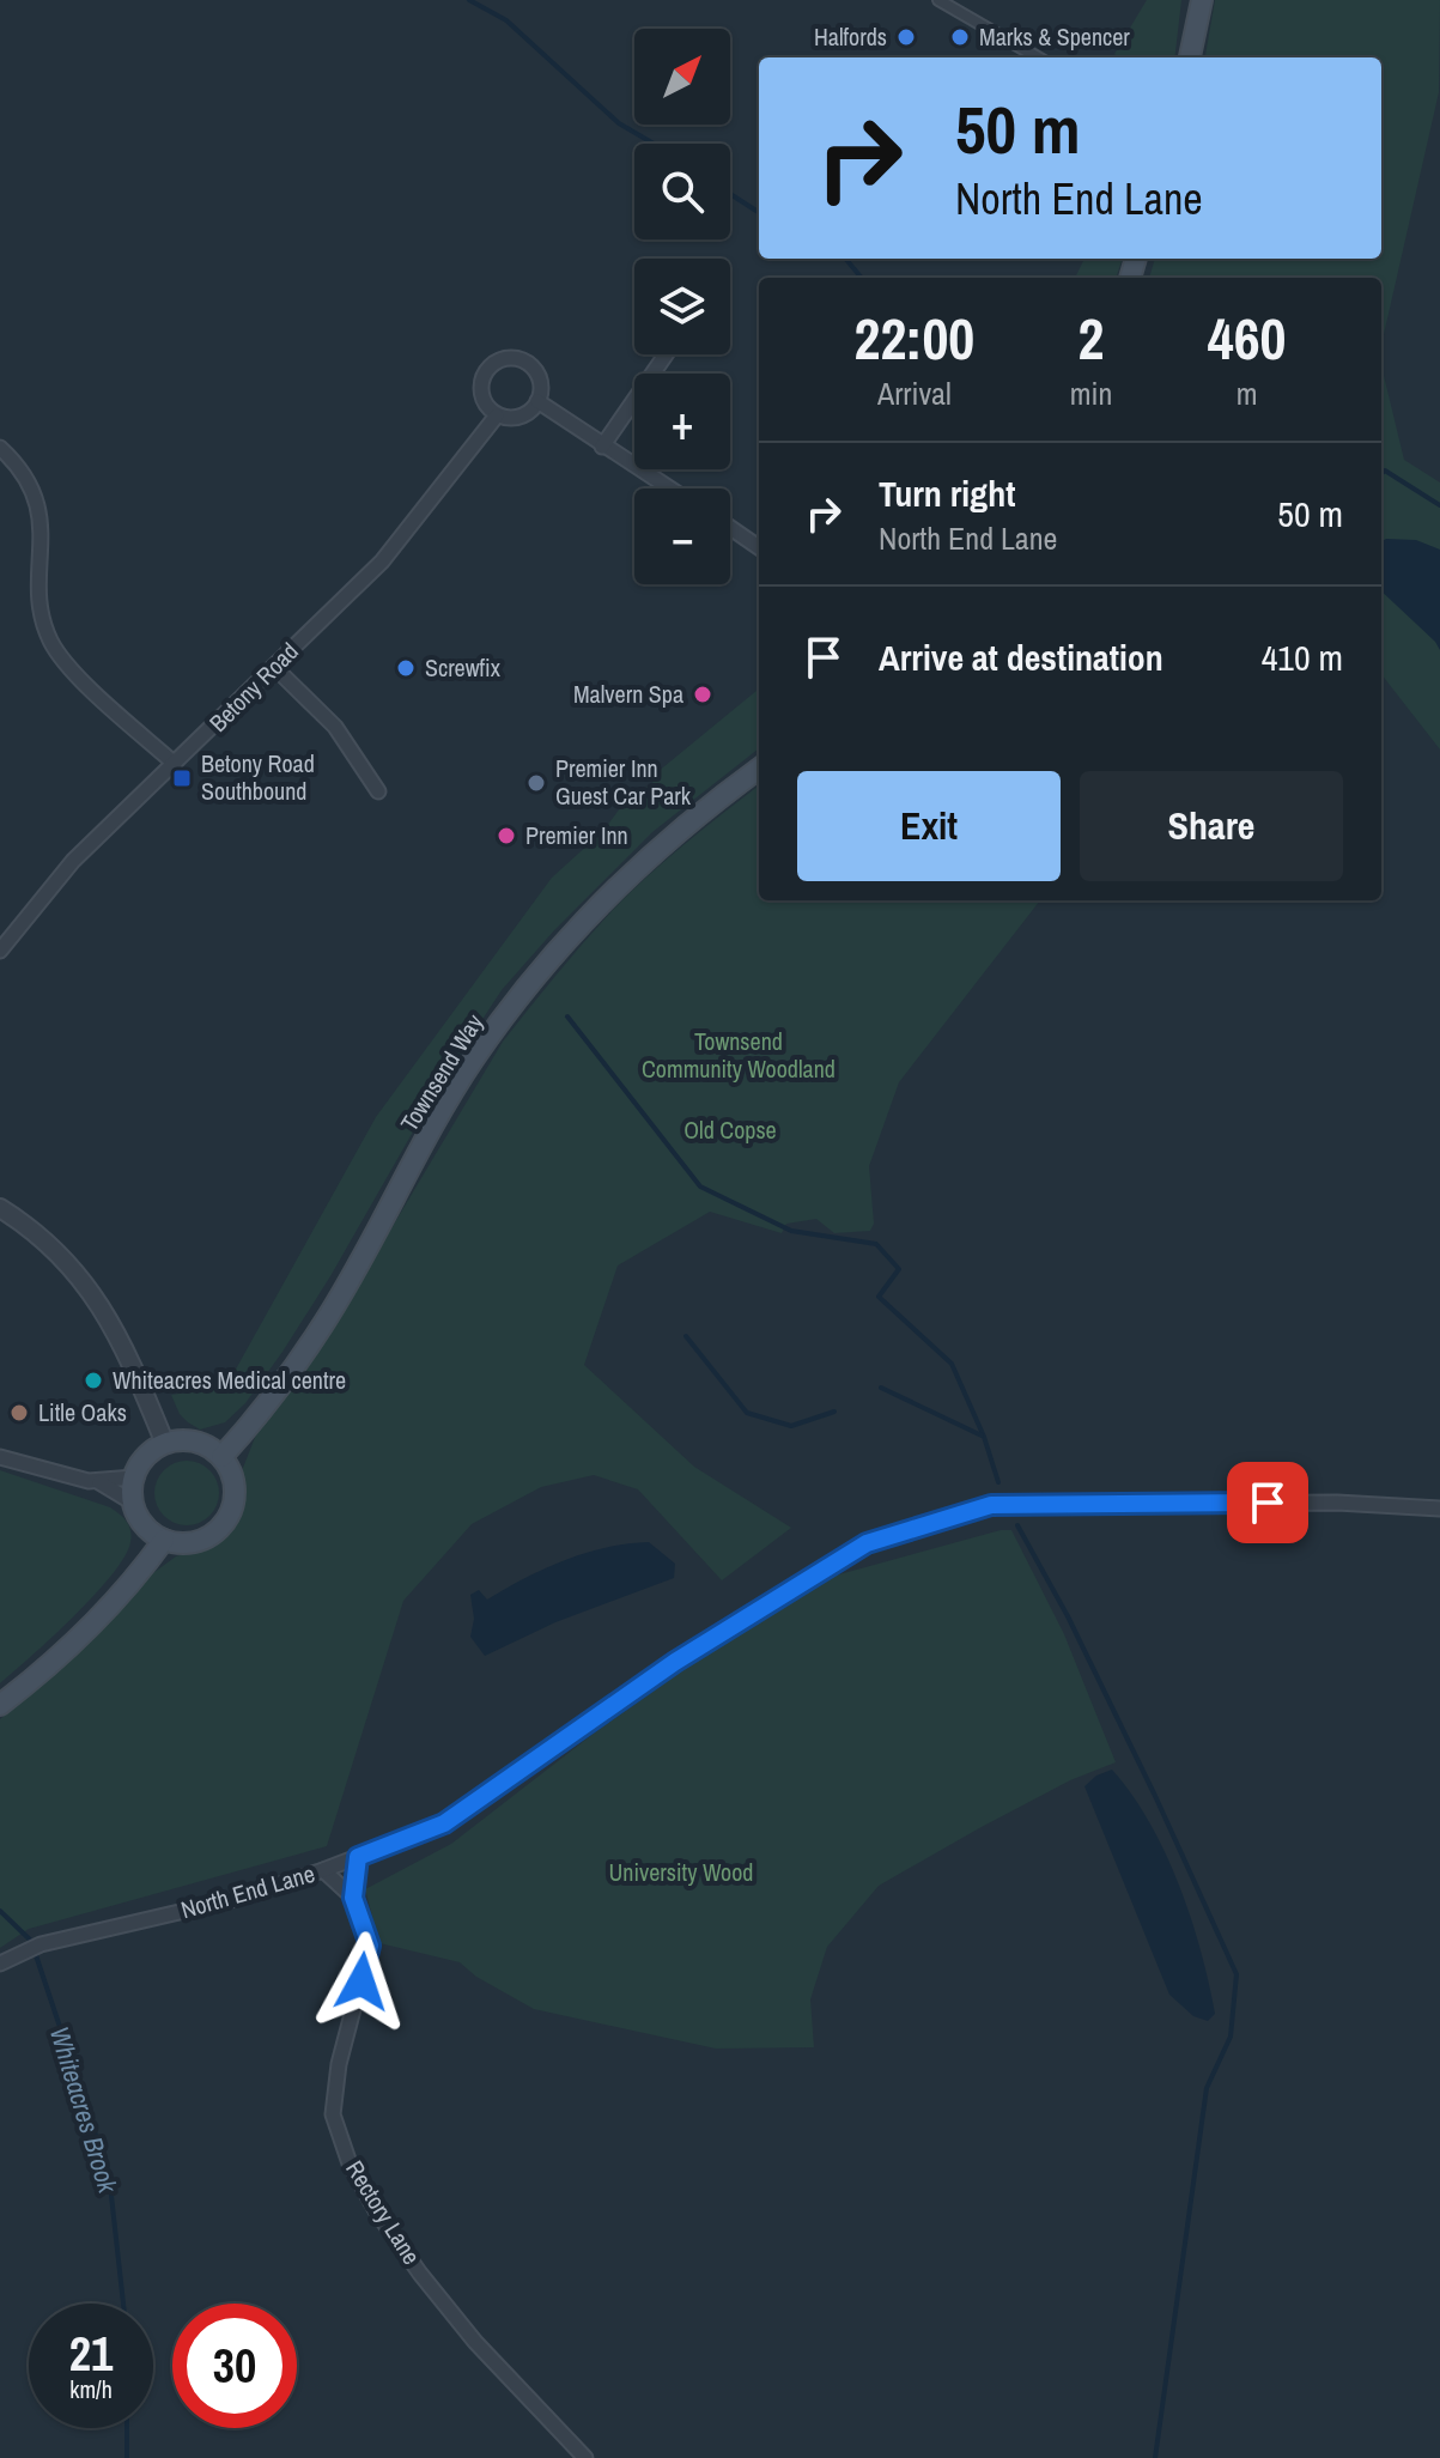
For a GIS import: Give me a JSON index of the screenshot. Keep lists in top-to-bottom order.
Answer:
{
  "streets": {
    "main road": ["Townsend Way"],
    "street": ["Betony Road", "North End Lane", "Rectory Lane"]
  },
  "crossings": [
    ["North End Lane", "Rectory Lane"]
  ],
  "water": ["Whiteacres Brook"],
  "parks": ["Townsend Community Woodland", "Old Copse", "University Wood"],
  "places": {
    "other": [
      "Halfords",
      "Marks & Spencer",
      "Screwfix",
      "Malvern Spa",
      "Premier Inn Guest Car Park",
      "Premier Inn",
      "Whiteacres Medical centre",
      "Litle Oaks"
    ],
    "transit": ["Betony Road Southbound"]
  },
  "north": "top right",
  "page": {
    "map_buttons": ["+", "−"],
    "turn": ["50 m", "North End Lane"],
    "eta": [
      "22:00",
      "Arrival",
      "2",
      "min",
      "460",
      "m"
    ],
    "list": [
      {
        "name": "Turn right",
        "note": "North End Lane",
        "value": "50 m"
      },
      {
        "name": "Arrive at destination",
        "value": "410 m"
      }
    ],
    "buttons": ["Exit", "Share"],
    "speed": "21 km/h",
    "limit": "30"
  }
}
